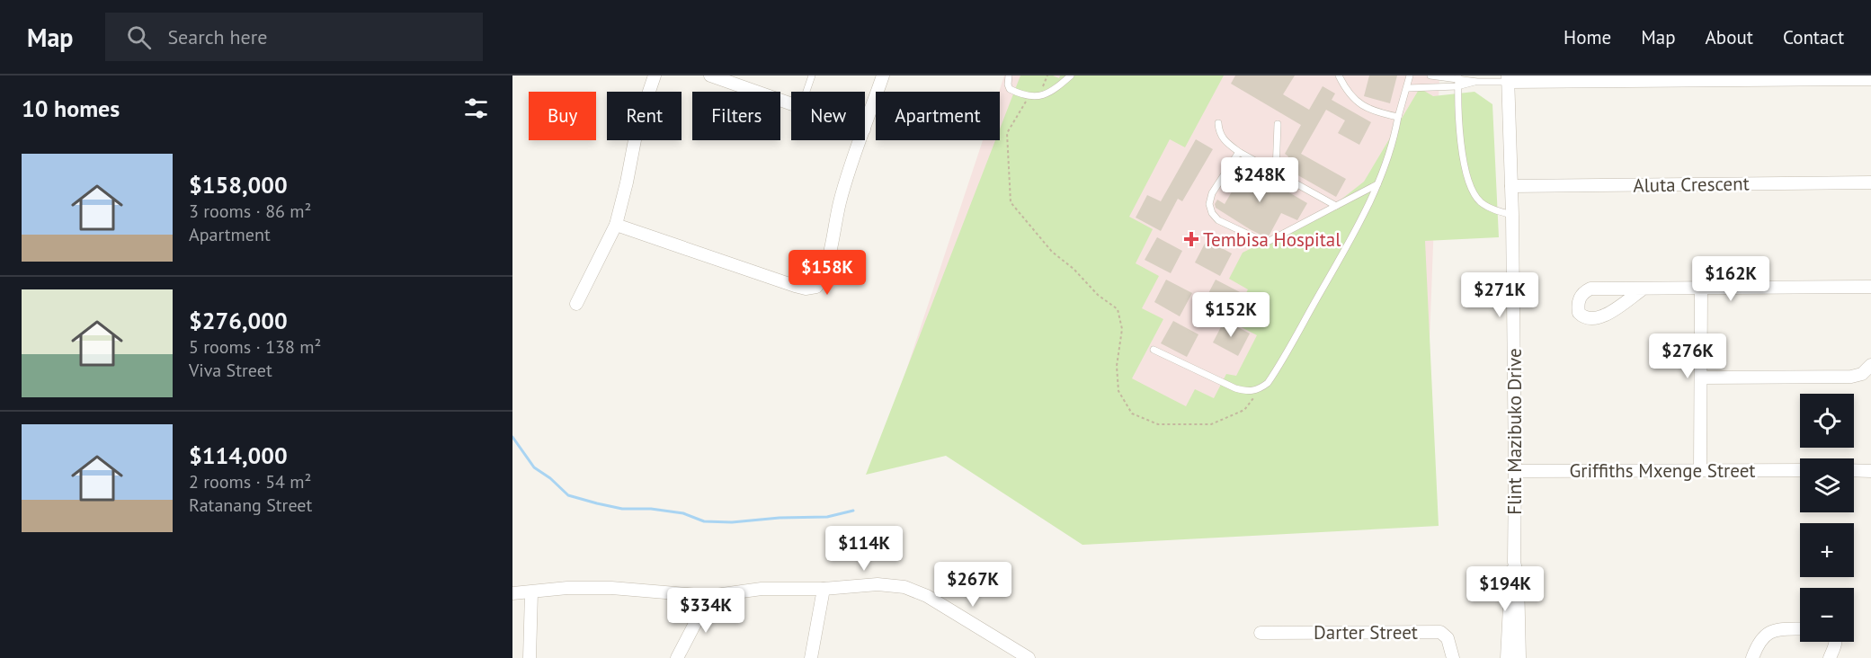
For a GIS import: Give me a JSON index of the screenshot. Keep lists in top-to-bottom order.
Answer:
{
  "streets": {
    "street": [
      "Aluta Crescent",
      "Flint Mazibuko Drive",
      "Griffiths Mxenge Street",
      "Darter Street"
    ]
  },
  "crossings": [
    ["Aluta Crescent", "Flint Mazibuko Drive"],
    ["Flint Mazibuko Drive", "Griffiths Mxenge Street"]
  ],
  "places": {
    "health": ["Tembisa Hospital"]
  },
  "page": {
    "header": "Map",
    "search": "Search here",
    "nav": [
      "Home",
      "Map",
      "About",
      "Contact"
    ],
    "heading": "10 homes",
    "chip": [
      "Buy",
      "Rent",
      "Filters",
      "New",
      "Apartment"
    ],
    "list": [
      {
        "name": "$158,000",
        "note": "3 rooms · 86 m² · Apartment"
      },
      {
        "name": "$276,000",
        "note": "5 rooms · 138 m² · Viva Street"
      },
      {
        "name": "$114,000",
        "note": "2 rooms · 54 m² · Ratanang Street"
      }
    ],
    "price": [
      "$248K",
      "$158K",
      "$162K",
      "$271K",
      "$152K",
      "$276K",
      "$114K",
      "$267K",
      "$194K",
      "$334K"
    ],
    "map_buttons": ["+", "−"]
  }
}
